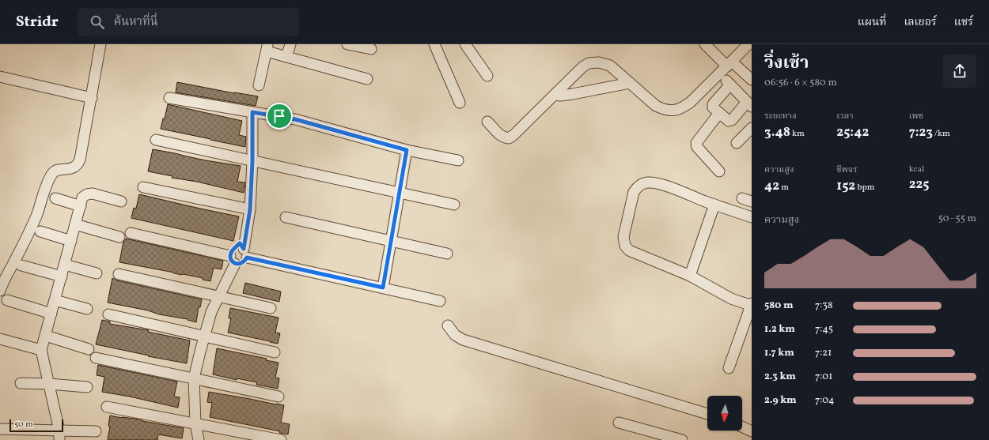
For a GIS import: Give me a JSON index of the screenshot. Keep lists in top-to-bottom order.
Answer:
{
  "scale_bar": "50 m",
  "north": "bottom",
  "page": {
    "header": "Stridr",
    "search": "ค้นหาที่นี่",
    "nav": ["แผนที่", "เลเยอร์", "แชร์"],
    "heading": ["วิ่งเช้า", "06:56 · 6 × 580 m"],
    "stats": [
      ["ระยะทาง", "3.48 km"],
      ["เวลา", "25:42"],
      ["เพซ", "7:23 /km"],
      ["ความสูง", "42 m"],
      ["ชีพจร", "152 bpm"],
      ["kcal", "225"]
    ],
    "chart": ["ความสูง", "50–55 m"],
    "list": [
      {
        "name": "580 m",
        "note": "7:38"
      },
      {
        "name": "1.2 km",
        "note": "7:45"
      },
      {
        "name": "1.7 km",
        "note": "7:21"
      },
      {
        "name": "2.3 km",
        "note": "7:01"
      },
      {
        "name": "2.9 km",
        "note": "7:04"
      }
    ],
    "scale": "50 m"
  }
}
